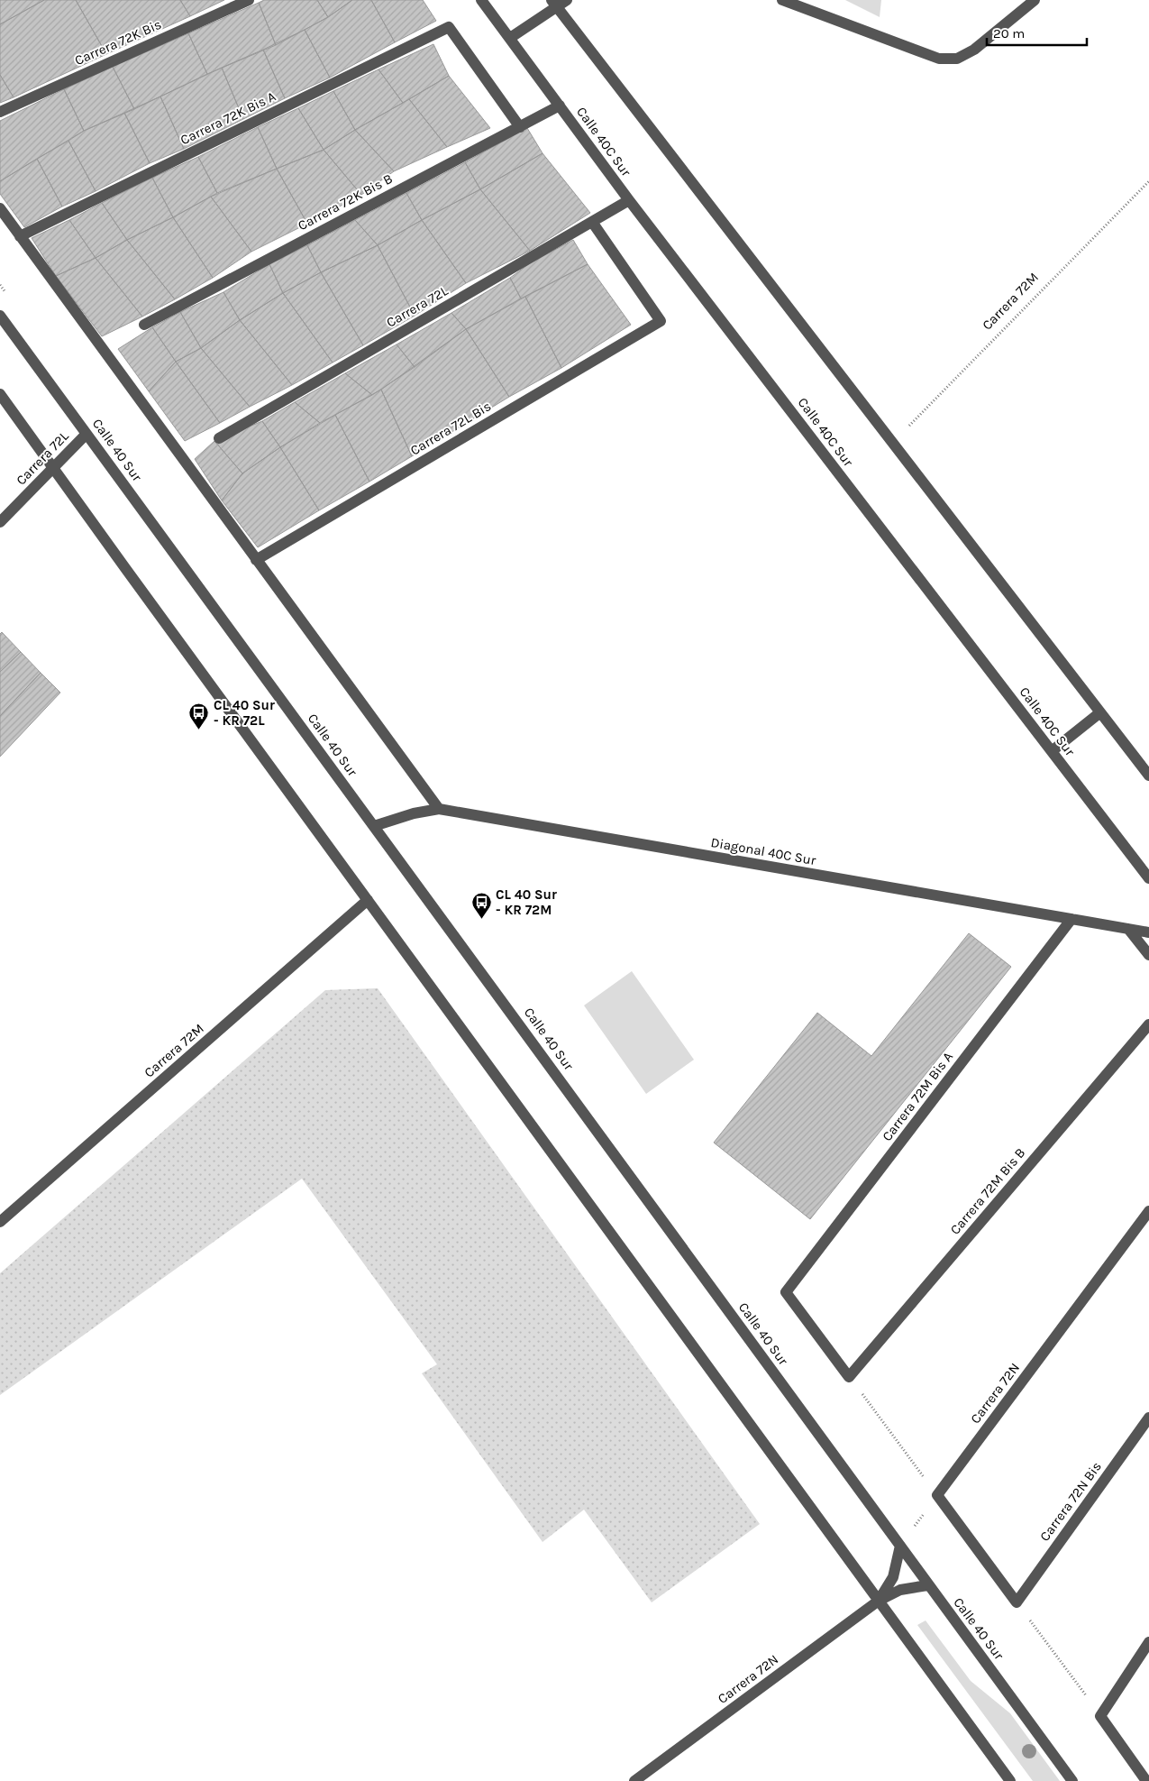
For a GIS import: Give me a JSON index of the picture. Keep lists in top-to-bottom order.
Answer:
{
  "streets": {
    "street": [
      "Carrera 72K Bis",
      "Carrera 72K Bis A",
      "Calle 40C Sur",
      "Carrera 72K Bis B",
      "Carrera 72M",
      "Carrera 72L",
      "Carrera 72L Bis",
      "Calle 40 Sur",
      "Diagonal 40C Sur",
      "Carrera 72M Bis A",
      "Carrera 72M Bis B",
      "Carrera 72N",
      "Carrera 72N Bis"
    ]
  },
  "crossings": [
    ["Carrera 72K Bis A", "Carrera 72K Bis B"],
    ["Calle 40C Sur", "Carrera 72K Bis B"],
    ["Calle 40C Sur", "Carrera 72L"],
    ["Carrera 72L", "Carrera 72L Bis"],
    ["Carrera 72L", "Calle 40 Sur"],
    ["Calle 40 Sur", "Diagonal 40C Sur"],
    ["Calle 40 Sur", "Carrera 72N"],
    ["Diagonal 40C Sur", "Carrera 72M Bis A"],
    ["Carrera 72M Bis A", "Carrera 72M Bis B"]
  ],
  "places": {
    "bus stop": ["CL 40 Sur - KR 72L", "CL 40 Sur - KR 72M"]
  },
  "scale_bar": "20 m"
}
